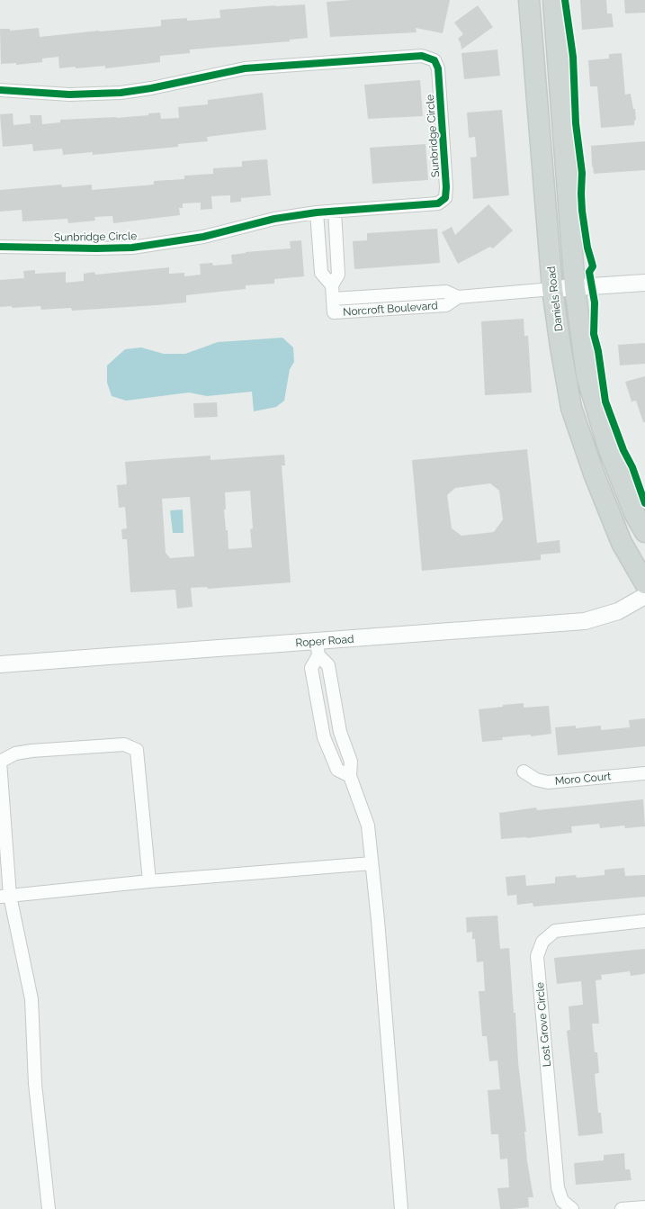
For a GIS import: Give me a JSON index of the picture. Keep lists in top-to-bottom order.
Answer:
{
  "streets": {
    "main road": ["Daniels Road"],
    "street": [
      "Sunbridge Circle",
      "Norcroft Boulevard",
      "Roper Road",
      "Moro Court",
      "Lost Grove Circle"
    ]
  },
  "crossings": [
    ["Sunbridge Circle", "Norcroft Boulevard"],
    ["Daniels Road", "Norcroft Boulevard"]
  ]
}
